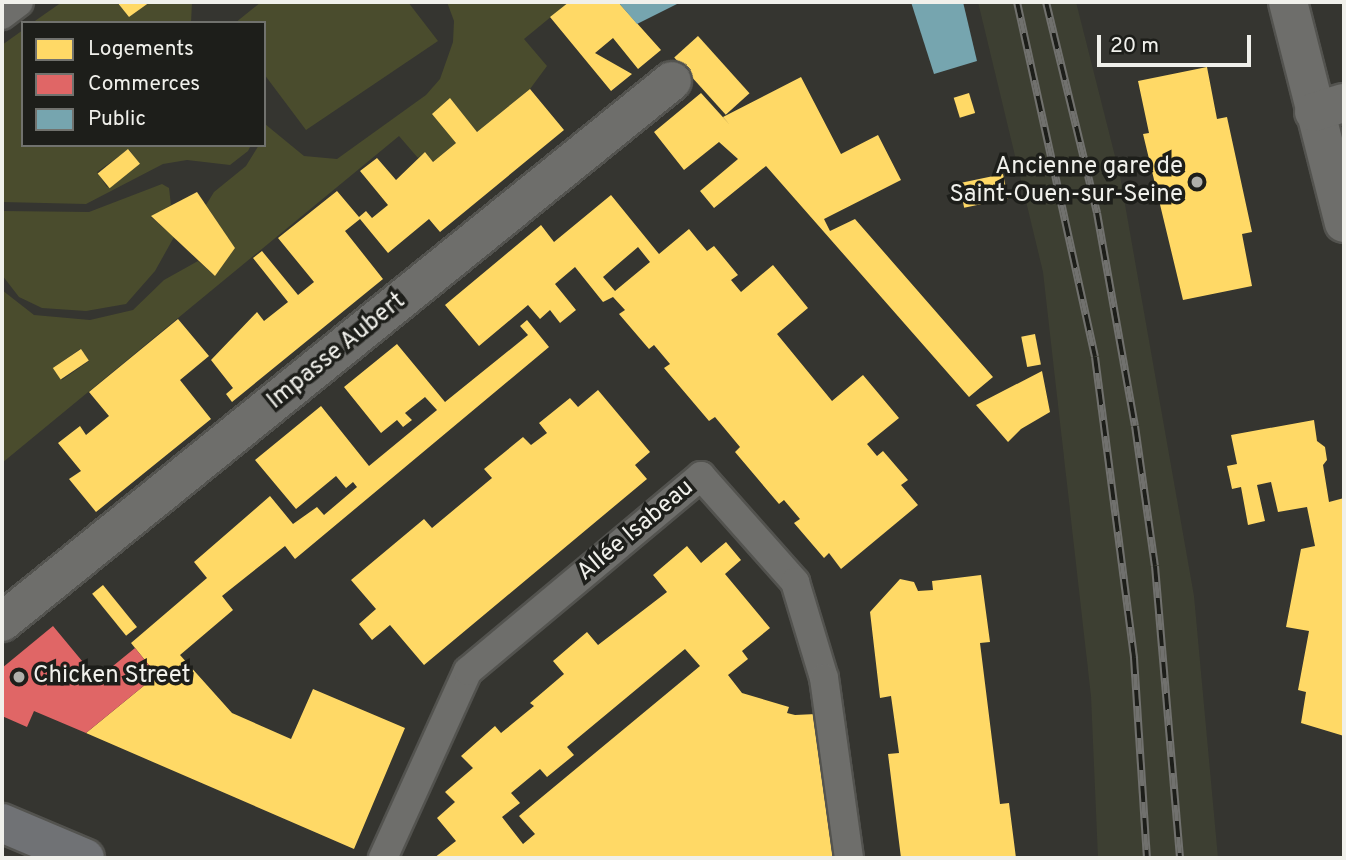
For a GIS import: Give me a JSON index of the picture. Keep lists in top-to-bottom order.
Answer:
{
  "streets": {
    "street": ["Impasse Aubert"],
    "lane": ["Allée Isabeau"]
  },
  "places": ["Ancienne gare de Saint-Ouen-sur-Seine", "Chicken Street"],
  "legend": ["Logements", "Commerces", "Public"],
  "scale_bar": "20 m"
}
